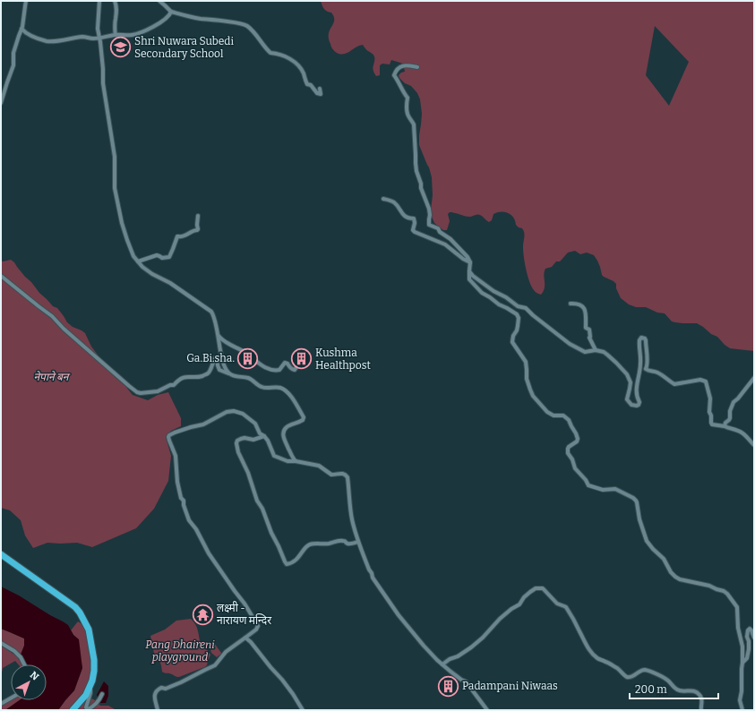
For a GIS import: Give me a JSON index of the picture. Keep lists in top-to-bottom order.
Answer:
{
  "parks": ["नेपाने बन", "Pang Dhaireni playground"],
  "places": {
    "school or university": ["Shri Nuwara Subedi Secondary School"],
    "building": ["Ga.Bi.sha.", "Kushma Healthpost", "Padampani Niwaas"],
    "temple": ["लक्ष्मी - नारायण मन्दिर"]
  },
  "scale_bar": "200 m",
  "north": "top right"
}
